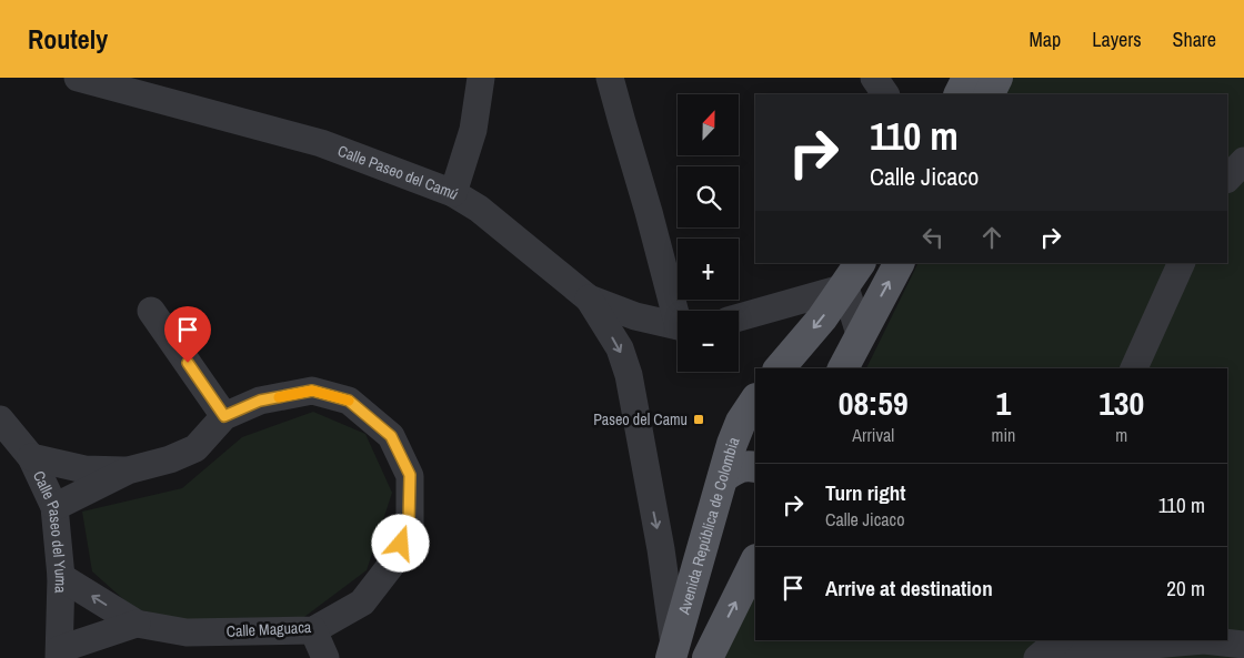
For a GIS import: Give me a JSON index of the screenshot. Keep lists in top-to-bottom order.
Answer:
{
  "streets": {
    "main road": ["Avenida República de Colombia"],
    "street": ["Calle Paseo del Camú", "Calle Paseo del Yuma", "Calle Maguaca"]
  },
  "crossings": [
    ["Calle Paseo del Yuma", "Calle Maguaca"]
  ],
  "places": {
    "transit": ["Paseo del Camu"]
  },
  "north": "top",
  "page": {
    "header": "Routely",
    "nav": ["Map", "Layers", "Share"],
    "map_buttons": ["+", "−"],
    "turn": ["110 m", "Calle Jicaco"],
    "eta": [
      "08:59",
      "Arrival",
      "1",
      "min",
      "130",
      "m"
    ],
    "list": [
      {
        "name": "Turn right",
        "note": "Calle Jicaco",
        "value": "110 m"
      },
      {
        "name": "Arrive at destination",
        "value": "20 m"
      }
    ]
  }
}
